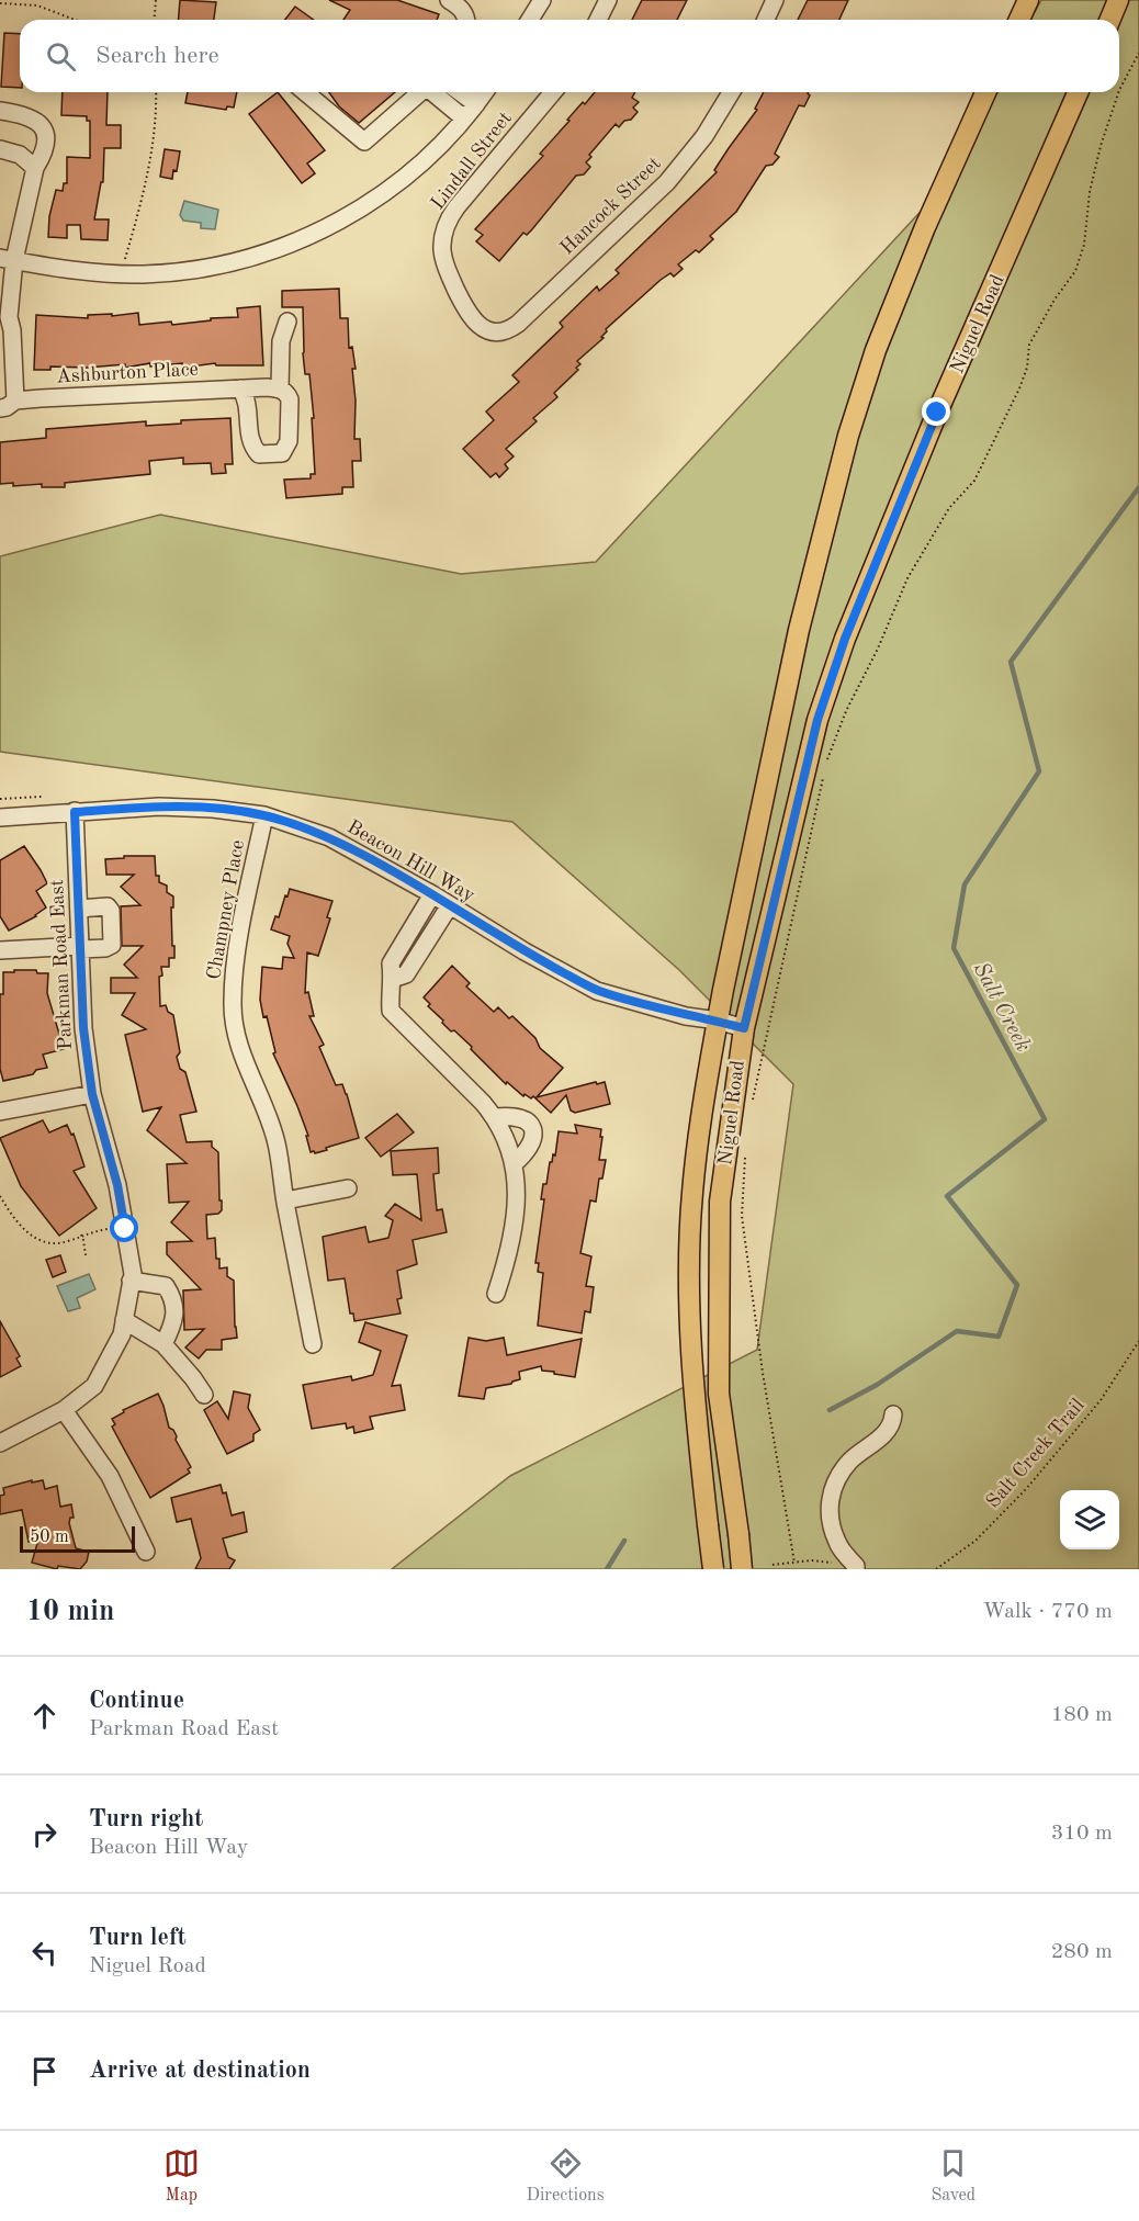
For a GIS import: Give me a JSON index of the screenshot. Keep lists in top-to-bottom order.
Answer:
{
  "streets": {
    "main road": ["Niguel Road"],
    "street": [
      "Lindall Street",
      "Hancock Street",
      "Ashburton Place",
      "Beacon Hill Way",
      "Champney Place",
      "Parkman Road East"
    ],
    "path": ["Salt Creek Trail"]
  },
  "crossings": [
    ["Lindall Street", "Hancock Street"],
    ["Niguel Road", "Beacon Hill Way"],
    ["Beacon Hill Way", "Champney Place"],
    ["Beacon Hill Way", "Parkman Road East"]
  ],
  "water": ["Salt Creek"],
  "scale_bar": "50 m",
  "page": {
    "search": "Search here",
    "scale": "50 m",
    "heading": ["10 min", "Walk · 770 m"],
    "list": [
      ["Continue", "Parkman Road East", "180 m"],
      ["Turn right", "Beacon Hill Way", "310 m"],
      ["Turn left", "Niguel Road", "280 m"],
      "Arrive at destination"
    ],
    "nav": ["Map", "Directions", "Saved"]
  }
}
